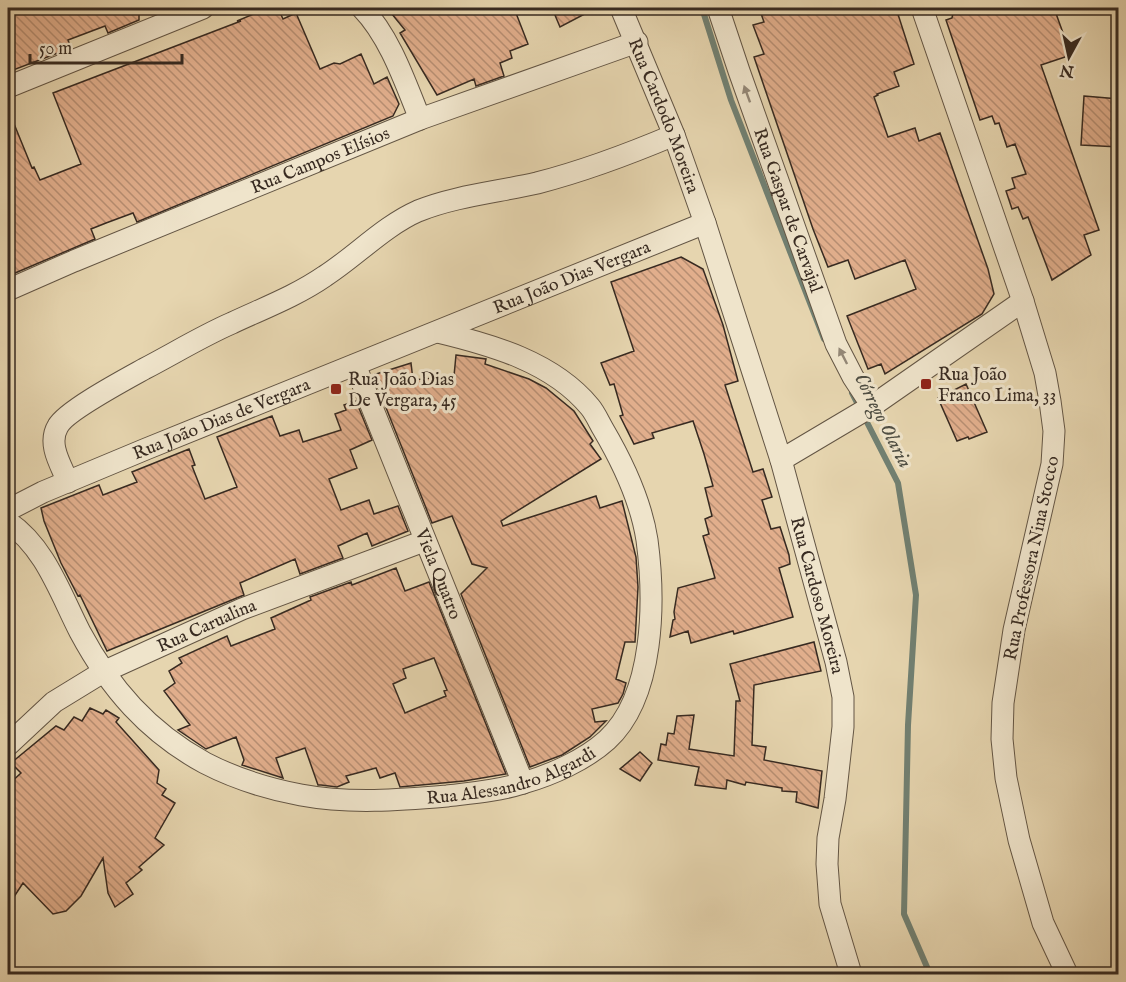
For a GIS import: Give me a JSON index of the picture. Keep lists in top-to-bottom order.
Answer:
{
  "streets": {
    "street": [
      "Rua Cardodo Moreira",
      "Rua Campos Elísios",
      "Rua Gaspar de Carvajal",
      "Rua João Dias Vergara",
      "Rua João Dias de Vergara",
      "Rua Professora Nina Stocco",
      "Viela Quatro",
      "Rua Cardoso Moreira",
      "Rua Carualina",
      "Rua Alessandro Algardi"
    ]
  },
  "crossings": [
    ["Rua Cardodo Moreira", "Rua Campos Elísios"],
    ["Rua Cardodo Moreira", "Rua João Dias Vergara"],
    ["Rua Cardodo Moreira", "Rua Cardoso Moreira"],
    ["Rua João Dias Vergara", "Rua João Dias de Vergara"],
    ["Rua João Dias Vergara", "Rua Cardoso Moreira"],
    ["Rua João Dias Vergara", "Rua Alessandro Algardi"],
    ["Rua João Dias de Vergara", "Viela Quatro"],
    ["Rua João Dias de Vergara", "Rua Alessandro Algardi"],
    ["Viela Quatro", "Rua Carualina"],
    ["Viela Quatro", "Rua Alessandro Algardi"],
    ["Rua Carualina", "Rua Alessandro Algardi"]
  ],
  "one_way": ["Rua Gaspar de Carvajal"],
  "water": ["Córrego Olaria"],
  "places": {
    "transit": ["Rua João Franco Lima, 33", "Rua João Dias De Vergara, 45"]
  },
  "scale_bar": "50 m",
  "north": "bottom"
}
